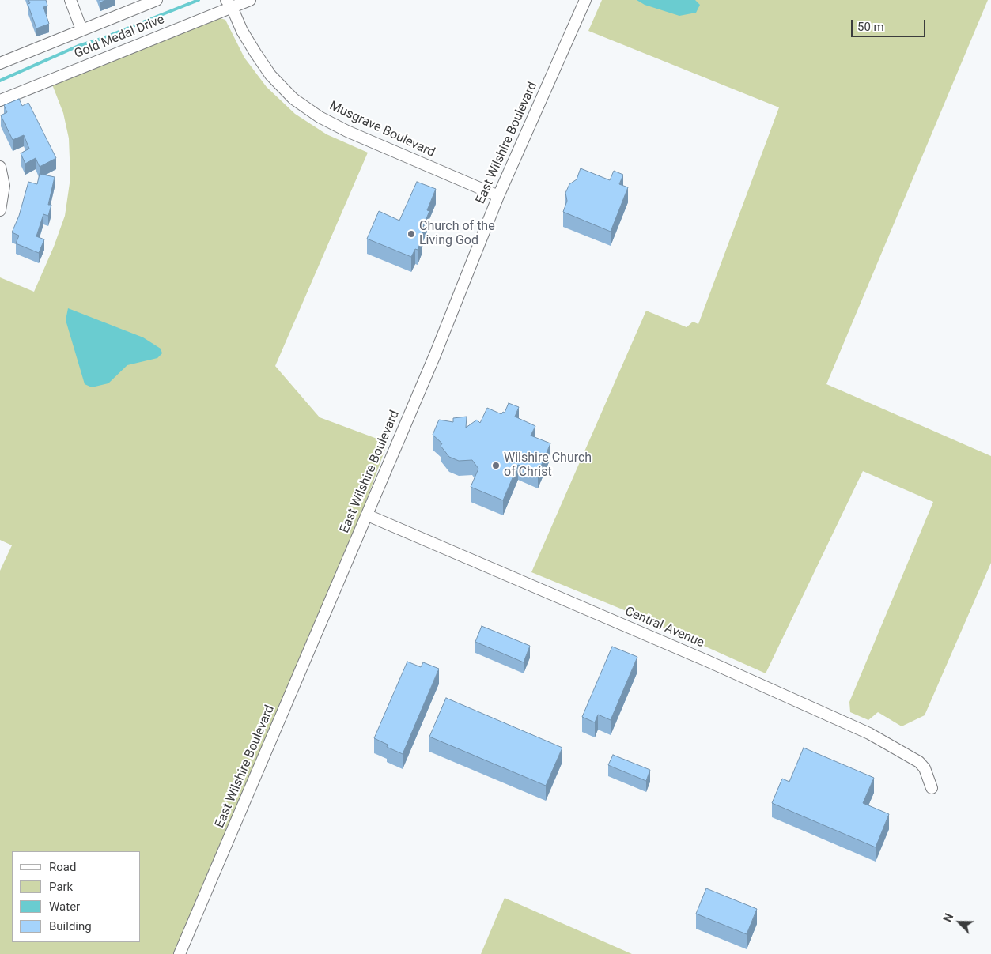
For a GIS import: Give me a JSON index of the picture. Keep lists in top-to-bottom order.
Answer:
{
  "streets": {
    "street": [
      "Gold Medal Drive",
      "Musgrave Boulevard",
      "East Wilshire Boulevard",
      "Central Avenue"
    ]
  },
  "crossings": [
    ["Gold Medal Drive", "Musgrave Boulevard"],
    ["Musgrave Boulevard", "East Wilshire Boulevard"],
    ["East Wilshire Boulevard", "Central Avenue"]
  ],
  "places": ["Church of the Living God", "Wilshire Church of Christ"],
  "legend": [
    "Road",
    "Park",
    "Water",
    "Building"
  ],
  "scale_bar": "50 m",
  "north": "top left"
}
